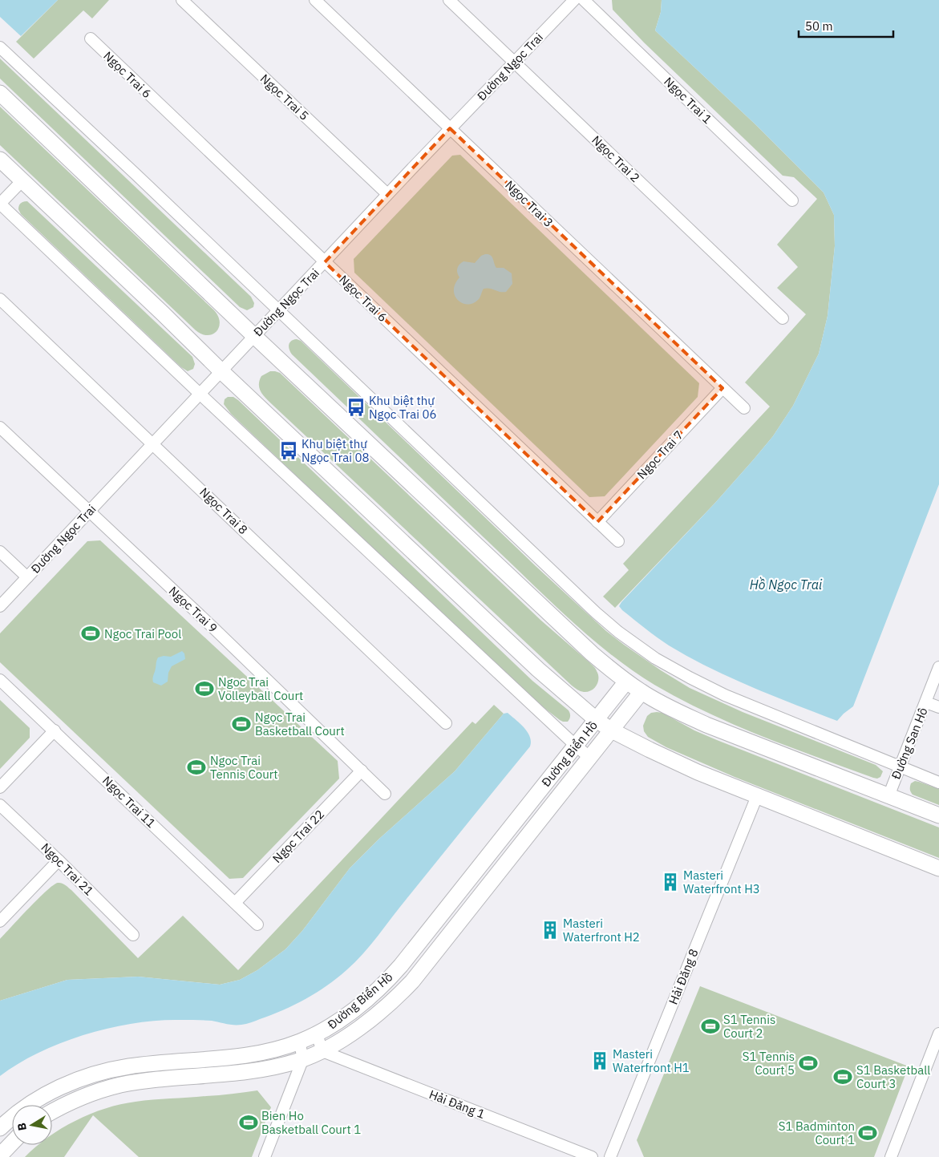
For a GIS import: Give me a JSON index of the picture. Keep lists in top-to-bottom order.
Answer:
{
  "streets": {
    "main road": ["Đường Biển Hồ"],
    "street": [
      "Đường Ngọc Trai",
      "Ngọc Trai 6",
      "Ngọc Trai 5",
      "Ngọc Trai 1",
      "Ngọc Trai 2",
      "Ngọc Trai 3",
      "Ngọc Trai 7",
      "Ngọc Trai 8",
      "Ngọc Trai 9",
      "Đường San Hô",
      "Ngọc Trai 11",
      "Ngọc Trai 22",
      "Ngọc Trai 21",
      "Hải Đăng 8",
      "Hải Đăng 1"
    ]
  },
  "crossings": [
    ["Đường Ngọc Trai", "Ngọc Trai 6"],
    ["Đường Ngọc Trai", "Ngọc Trai 5"],
    ["Đường Ngọc Trai", "Ngọc Trai 2"],
    ["Đường Ngọc Trai", "Ngọc Trai 3"],
    ["Đường Ngọc Trai", "Ngọc Trai 8"],
    ["Đường Ngọc Trai", "Ngọc Trai 9"],
    ["Ngọc Trai 6", "Ngọc Trai 7"],
    ["Ngọc Trai 3", "Ngọc Trai 7"],
    ["Ngọc Trai 9", "Ngọc Trai 22"],
    ["Đường Biển Hồ", "Hải Đăng 1"],
    ["Ngọc Trai 11", "Ngọc Trai 22"]
  ],
  "water": ["Hồ Ngọc Trai"],
  "places": {
    "bus stop": ["Khu biệt thự Ngọc Trai 06", "Khu biệt thự Ngọc Trai 08"],
    "sports": [
      "Ngoc Trai Pool",
      "Ngoc Trai Volleyball Court",
      "Ngọc Trai Basketball Court",
      "Ngoc Trai Tennis Court",
      "S1 Tennis Court 2",
      "S1 Tennis Court 5",
      "S1 Basketball Court 3",
      "Bien Ho Basketball Court 1",
      "S1 Badminton Court 1"
    ],
    "building": ["Masteri Waterfront H3", "Masteri Waterfront H2", "Masteri Waterfront H1"]
  },
  "scale_bar": "50 m",
  "north": "left"
}
